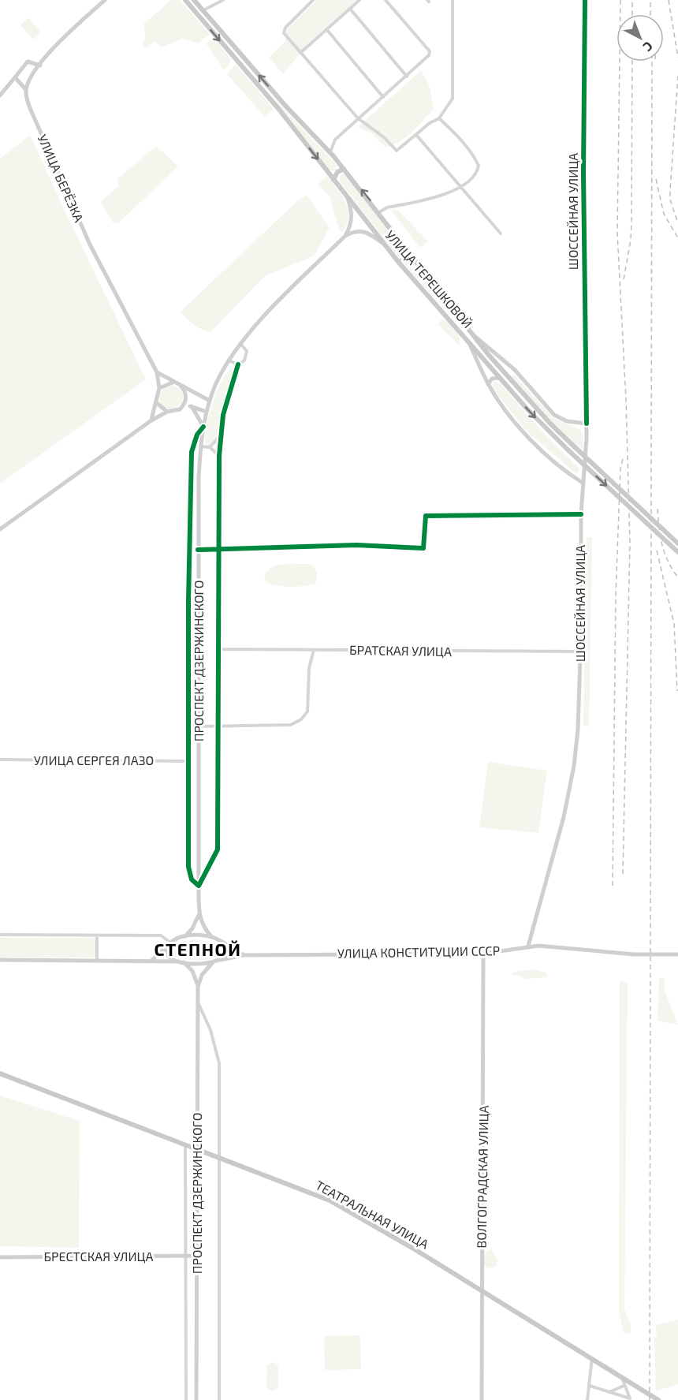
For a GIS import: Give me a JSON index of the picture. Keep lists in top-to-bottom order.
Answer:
{
  "streets": {
    "main road": [
      "УЛИЦА БЕРЁЗКА",
      "ШОССЕЙНАЯ УЛИЦА",
      "УЛИЦА ТЕРЕШКОВОЙ",
      "ПРОСПЕКТ ДЗЕРЖИНСКОГО",
      "УЛИЦА КОНСТИТУЦИИ СССР",
      "ВОЛГОГРАДСКАЯ УЛИЦА",
      "ТЕАТРАЛЬНАЯ УЛИЦА",
      "БРЕСТСКАЯ УЛИЦА"
    ],
    "street": ["БРАТСКАЯ УЛИЦА", "УЛИЦА СЕРГЕЯ ЛАЗО"]
  },
  "crossings": [
    ["ШОССЕЙНАЯ УЛИЦА", "БРАТСКАЯ УЛИЦА"],
    ["ШОССЕЙНАЯ УЛИЦА", "УЛИЦА КОНСТИТУЦИИ СССР"],
    ["ПРОСПЕКТ ДЗЕРЖИНСКОГО", "УЛИЦА КОНСТИТУЦИИ СССР"],
    ["ПРОСПЕКТ ДЗЕРЖИНСКОГО", "ТЕАТРАЛЬНАЯ УЛИЦА"],
    ["ПРОСПЕКТ ДЗЕРЖИНСКОГО", "БРЕСТСКАЯ УЛИЦА"],
    ["УЛИЦА КОНСТИТУЦИИ СССР", "ВОЛГОГРАДСКАЯ УЛИЦА"],
    ["ВОЛГОГРАДСКАЯ УЛИЦА", "ТЕАТРАЛЬНАЯ УЛИЦА"]
  ],
  "districts": ["СТЕПНОЙ"],
  "north": "bottom right"
}
